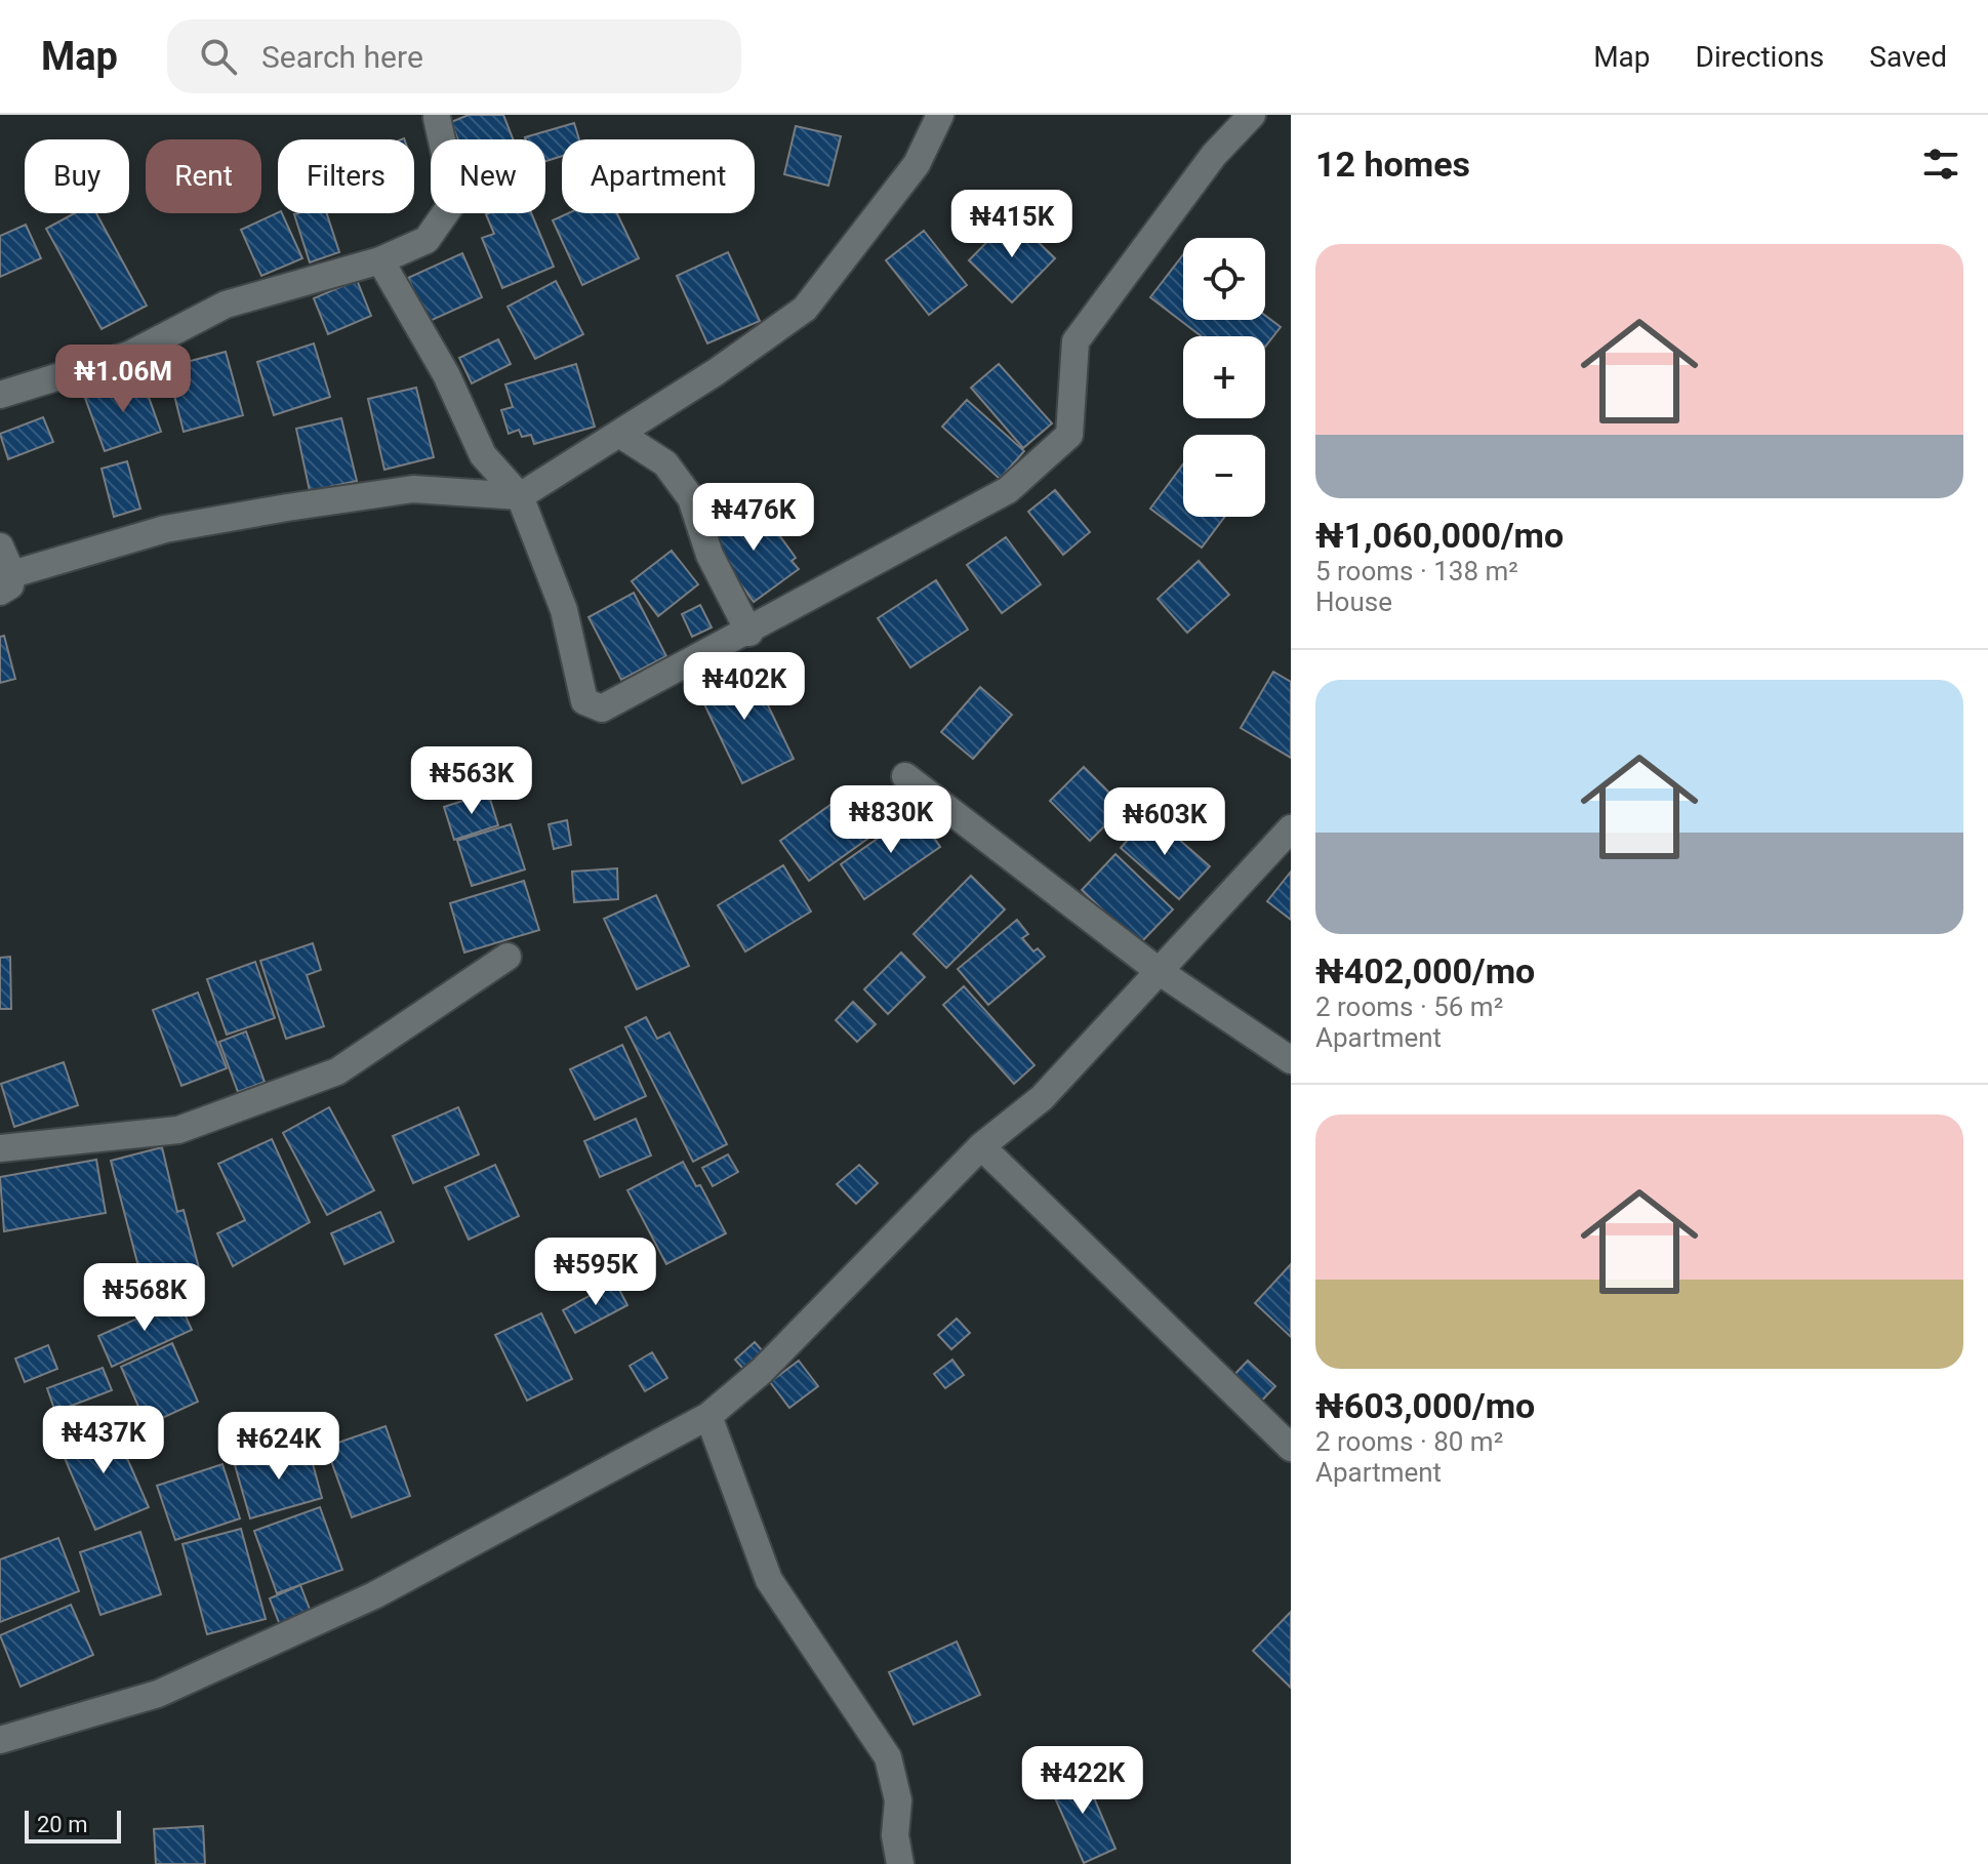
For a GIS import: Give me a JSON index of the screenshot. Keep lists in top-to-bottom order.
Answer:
{
  "scale_bar": "20 m",
  "page": {
    "header": "Map",
    "search": "Search here",
    "nav": ["Map", "Directions", "Saved"],
    "heading": "12 homes",
    "chip": [
      "Buy",
      "Rent",
      "Filters",
      "New",
      "Apartment"
    ],
    "price": [
      "₦415K",
      "₦1.06M",
      "₦476K",
      "₦402K",
      "₦563K",
      "₦830K",
      "₦603K",
      "₦595K",
      "₦568K",
      "₦437K",
      "₦624K",
      "₦422K"
    ],
    "list": [
      {
        "name": "₦1,060,000/mo",
        "note": "5 rooms · 138 m² · House"
      },
      {
        "name": "₦402,000/mo",
        "note": "2 rooms · 56 m² · Apartment"
      },
      {
        "name": "₦603,000/mo",
        "note": "2 rooms · 80 m² · Apartment"
      }
    ],
    "map_buttons": ["+", "−"],
    "scale": "20 m"
  }
}
